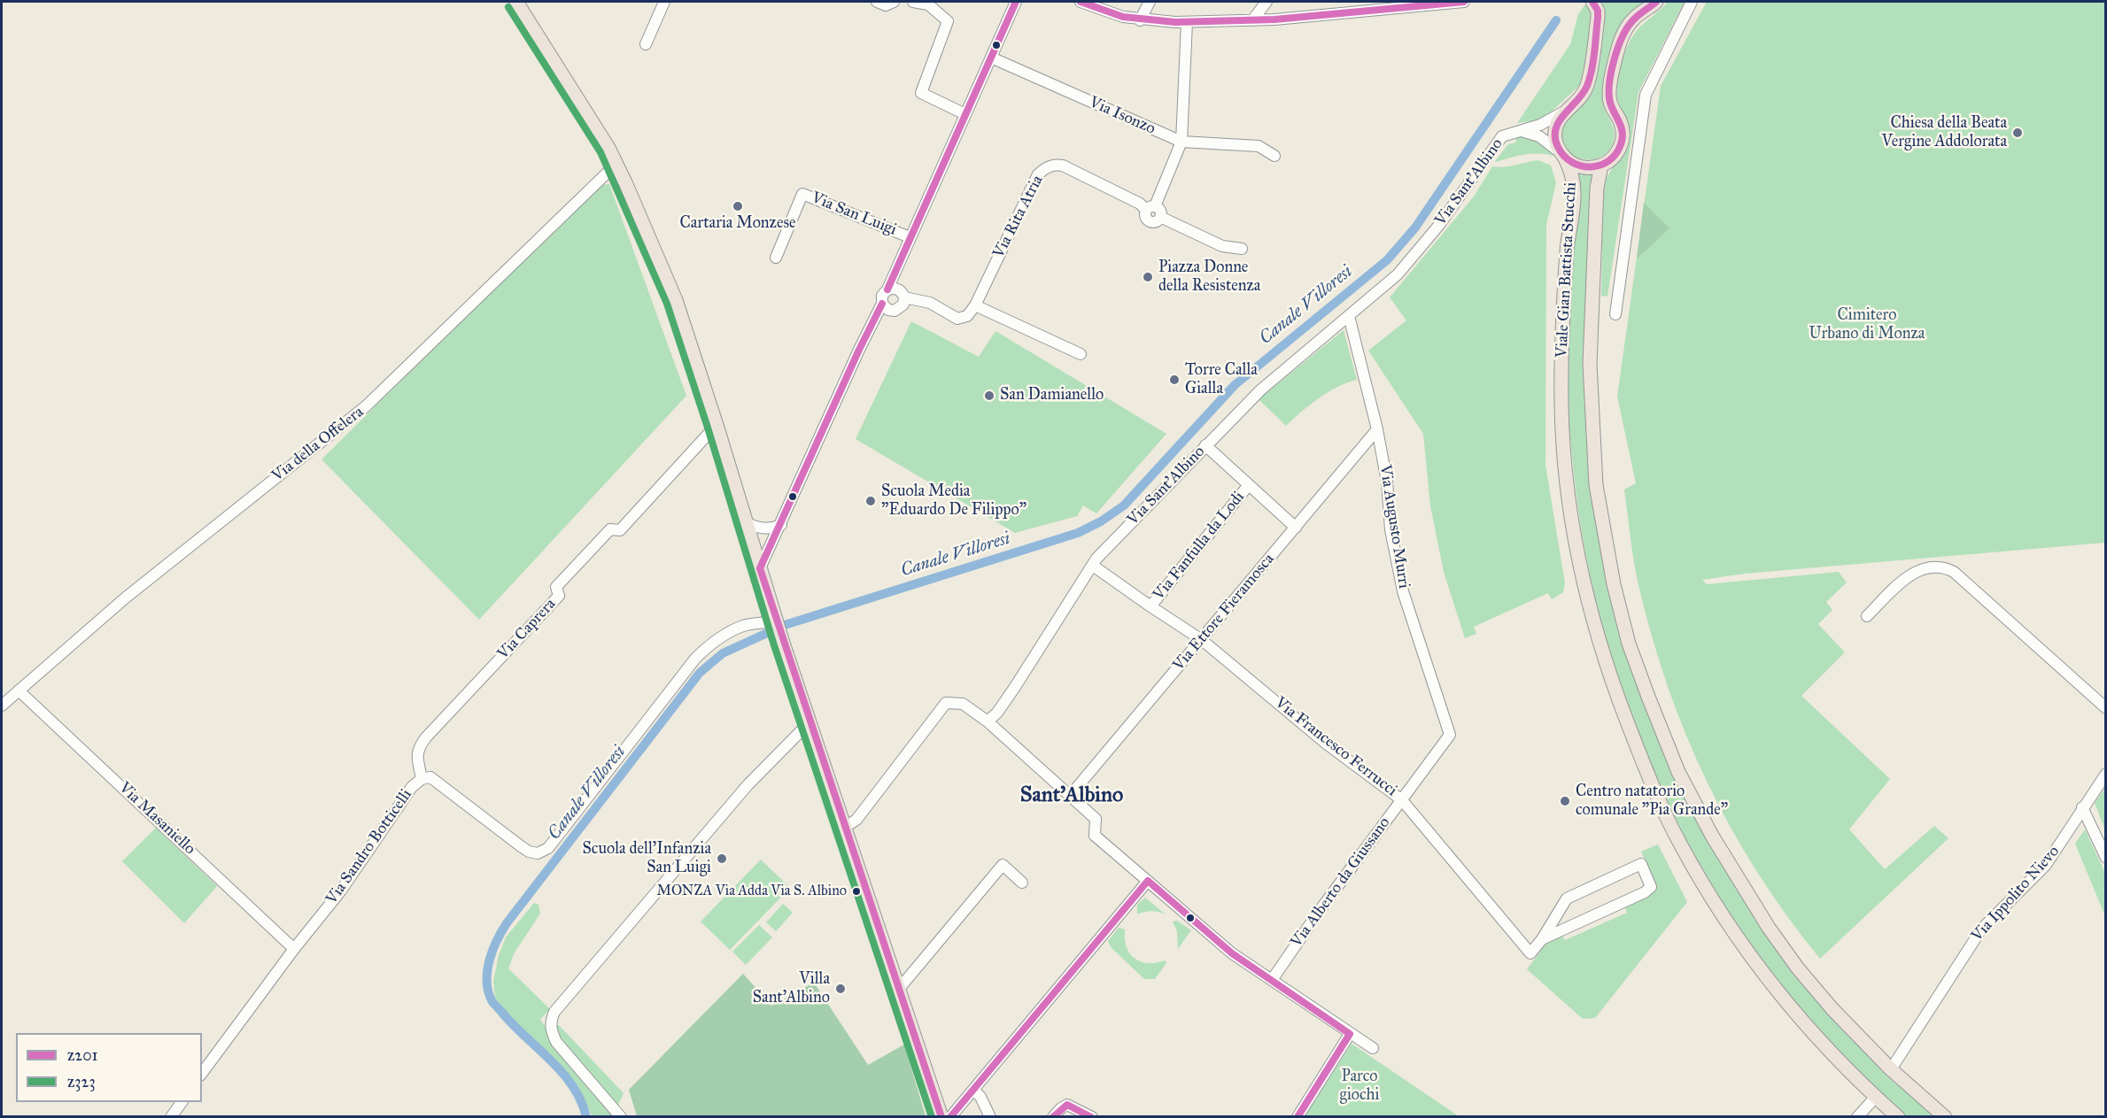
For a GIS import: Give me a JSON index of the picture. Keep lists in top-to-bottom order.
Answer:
{
  "streets": {
    "main road": ["Viale Gian Battista Stucchi"],
    "street": [
      "Via Isonzo",
      "Via Sant'Albino",
      "Via San Luigi",
      "Via Rita Atria",
      "Via della Offelera",
      "Via Augusto Murri",
      "Via Fanfulla da Lodi",
      "Via Ettore Fieramosca",
      "Via Caprera",
      "Via Francesco Ferrucci",
      "Via Masaniello",
      "Via Sandro Botticelli",
      "Via Alberto da Giussano",
      "Via Ippolito Nievo"
    ]
  },
  "crossings": [
    ["Via Sant'Albino", "Viale Gian Battista Stucchi"],
    ["Via Sant'Albino", "Via Augusto Murri"],
    ["Via Sant'Albino", "Via Francesco Ferrucci"],
    ["Viale Gian Battista Stucchi", "Via Ippolito Nievo"],
    ["Via della Offelera", "Via Masaniello"],
    ["Via Augusto Murri", "Via Ettore Fieramosca"],
    ["Via Augusto Murri", "Via Alberto da Giussano"],
    ["Via Fanfulla da Lodi", "Via Francesco Ferrucci"],
    ["Via Ettore Fieramosca", "Via Francesco Ferrucci"],
    ["Via Caprera", "Via Sandro Botticelli"],
    ["Via Francesco Ferrucci", "Via Alberto da Giussano"],
    ["Via Masaniello", "Via Sandro Botticelli"]
  ],
  "districts": ["Sant'Albino"],
  "water": ["Canale Villoresi"],
  "parks": ["Cimitero Urbano di Monza", "Parco giochi"],
  "places": [
    "Chiesa della Beata Vergine Addolorata",
    "Cartaria Monzese",
    "Piazza Donne della Resistenza",
    "Torre Calla Gialla",
    "San Damianello",
    "Scuola Media \"Eduardo De Filippo\"",
    "Centro natatorio comunale \"Pia Grande\"",
    "Scuola dell'Infanzia San Luigi",
    "MONZA Via Adda Via S. Albino",
    "Villa Sant'Albino"
  ],
  "lines": ["transit line z201", "transit line z323"],
  "legend": ["z201", "z323"]
}
